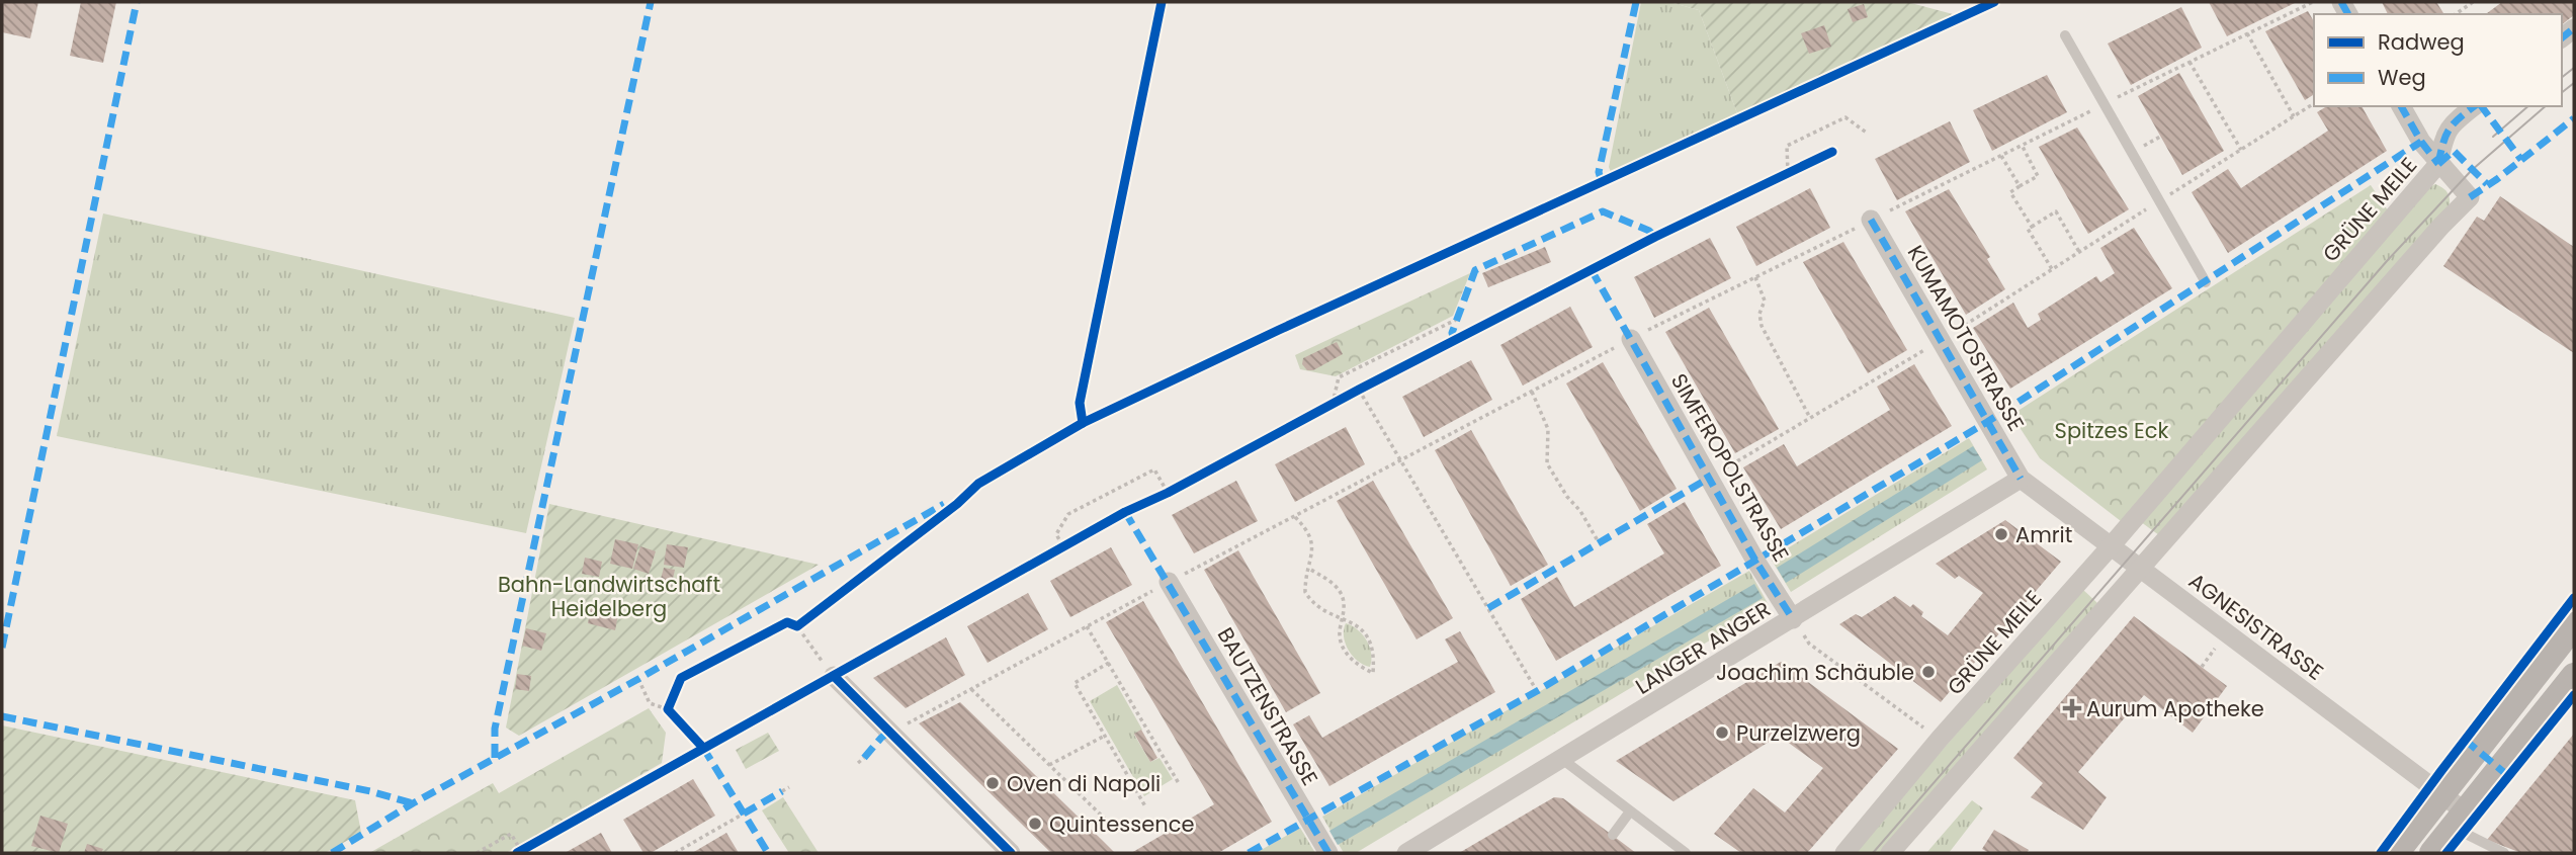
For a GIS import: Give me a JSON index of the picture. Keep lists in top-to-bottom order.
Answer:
{
  "streets": {
    "street": [
      "GRÜNE MEILE",
      "KUMAMOTOSTRASSE",
      "SIMFEROPOLSTRASSE",
      "AGNESISTRASSE",
      "LANGER ANGER",
      "BAUTZENSTRASSE"
    ]
  },
  "crossings": [
    ["GRÜNE MEILE", "AGNESISTRASSE"],
    ["KUMAMOTOSTRASSE", "AGNESISTRASSE"],
    ["KUMAMOTOSTRASSE", "LANGER ANGER"],
    ["SIMFEROPOLSTRASSE", "LANGER ANGER"],
    ["AGNESISTRASSE", "LANGER ANGER"]
  ],
  "parks": ["Spitzes Eck", "Bahn-Landwirtschaft Heidelberg"],
  "places": {
    "other": [
      "Amrit",
      "Joachim Schäuble",
      "Purzelzwerg",
      "Oven di Napoli",
      "Quintessence"
    ],
    "health": ["Aurum Apotheke"]
  },
  "legend": ["Radweg", "Weg"]
}
